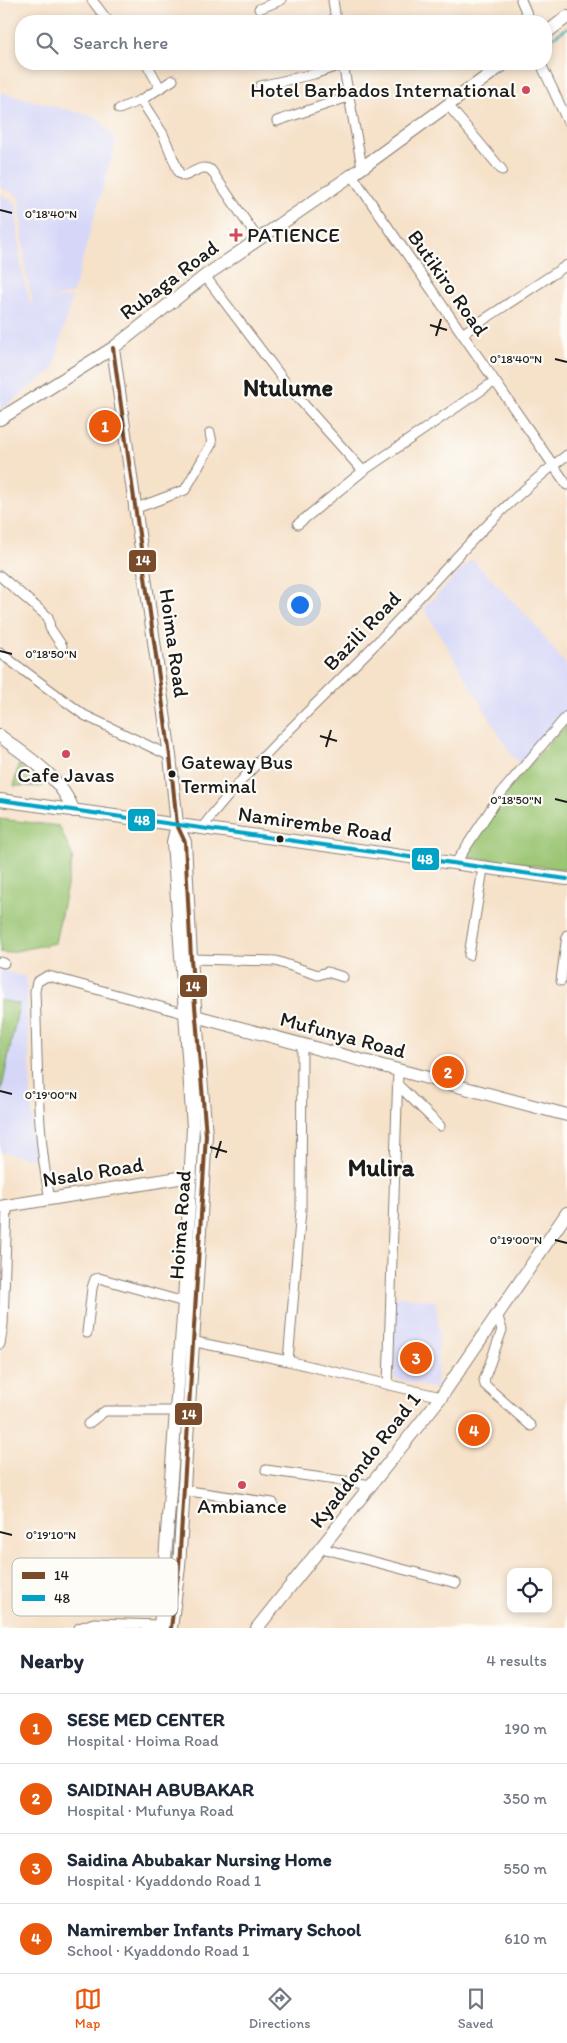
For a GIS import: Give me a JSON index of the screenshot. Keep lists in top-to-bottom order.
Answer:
{
  "streets": {
    "main road": [
      "Rubaga Road",
      "Hoima Road",
      "Namirembe Road",
      "Mufunya Road",
      "Nsalo Road",
      "Kyaddondo Road 1"
    ],
    "street": ["Butikiro Road", "Bazili Road"]
  },
  "crossings": [
    ["Rubaga Road", "Butikiro Road"],
    ["Rubaga Road", "Hoima Road"],
    ["Butikiro Road", "Bazili Road"],
    ["Bazili Road", "Namirembe Road"],
    ["Hoima Road", "Namirembe Road"],
    ["Hoima Road", "Mufunya Road"],
    ["Hoima Road", "Nsalo Road"]
  ],
  "districts": ["Ntulume", "Mulira"],
  "places": {
    "other": [
      "Hotel Barbados International",
      "Cafe Javas",
      "Gateway Bus Terminal",
      "Ambiance"
    ],
    "health": ["PATIENCE"]
  },
  "lines": ["transit line 14", "transit line 48"],
  "legend": ["14", "48"],
  "page": {
    "search": "Search here",
    "pins": [
      "1",
      "2",
      "3",
      "4"
    ],
    "heading": ["Nearby", "4 results"],
    "list": [
      {
        "mark": "1",
        "name": "SESE MED CENTER",
        "note": "Hospital · Hoima Road",
        "value": "190 m"
      },
      {
        "mark": "2",
        "name": "SAIDINAH ABUBAKAR",
        "note": "Hospital · Mufunya Road",
        "value": "350 m"
      },
      {
        "mark": "3",
        "name": "Saidina Abubakar Nursing Home",
        "note": "Hospital · Kyaddondo Road 1",
        "value": "550 m"
      },
      {
        "mark": "4",
        "name": "Namirember Infants Primary School",
        "note": "School · Kyaddondo Road 1",
        "value": "610 m"
      }
    ],
    "nav": ["Map", "Directions", "Saved"]
  },
  "coordinates": [
    "0°18'40\"N",
    "0°18'50\"N",
    "0°19'00\"N",
    "0°19'10\"N"
  ]
}
